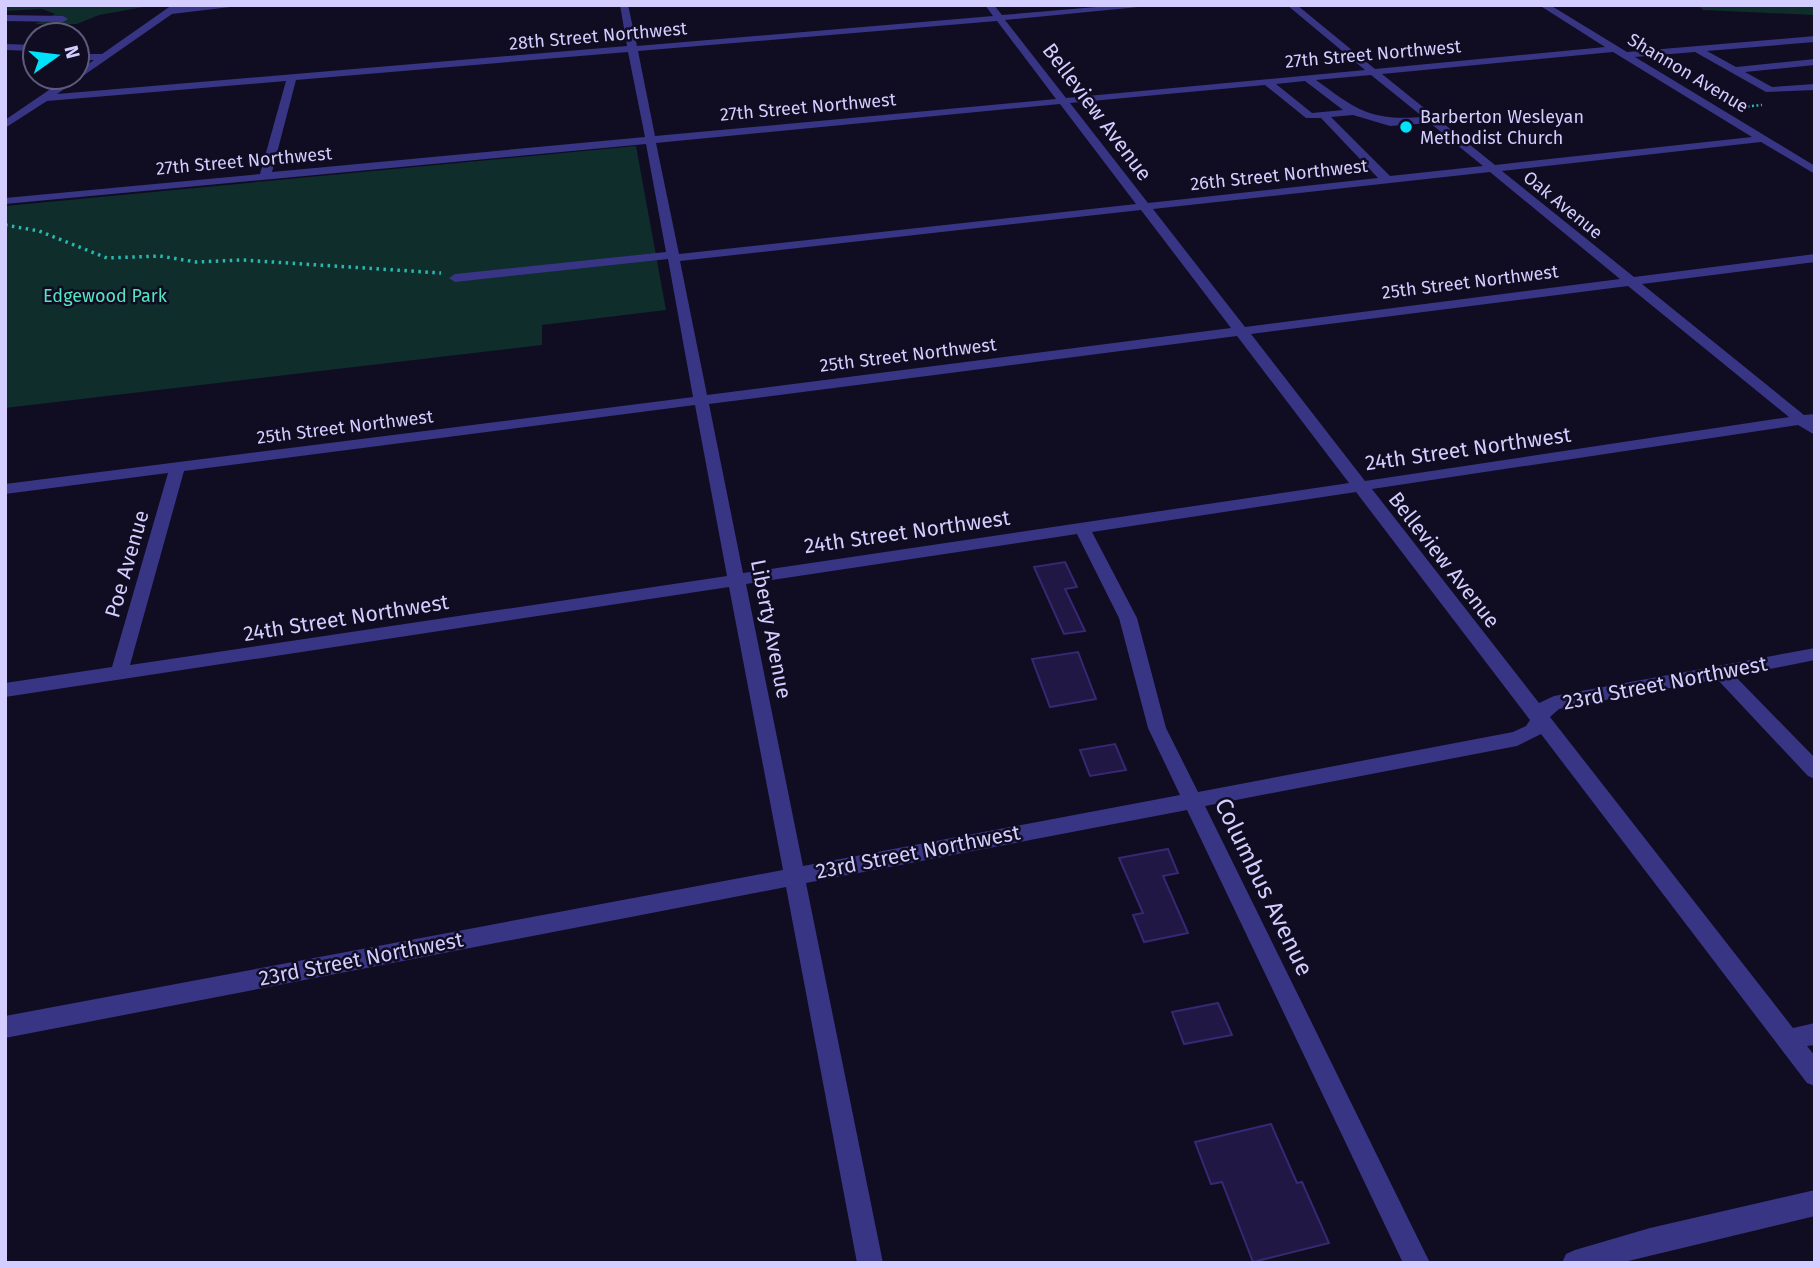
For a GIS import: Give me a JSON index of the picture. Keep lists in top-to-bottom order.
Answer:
{
  "streets": {
    "street": [
      "28th Street Northwest",
      "27th Street Northwest",
      "Shannon Avenue",
      "Belleview Avenue",
      "26th Street Northwest",
      "Oak Avenue",
      "25th Street Northwest",
      "24th Street Northwest",
      "Poe Avenue",
      "Liberty Avenue",
      "23rd Street Northwest",
      "Columbus Avenue"
    ]
  },
  "crossings": [
    ["28th Street Northwest", "Belleview Avenue"],
    ["28th Street Northwest", "Liberty Avenue"],
    ["27th Street Northwest", "Shannon Avenue"],
    ["27th Street Northwest", "Belleview Avenue"],
    ["27th Street Northwest", "Oak Avenue"],
    ["27th Street Northwest", "Liberty Avenue"],
    ["Shannon Avenue", "26th Street Northwest"],
    ["Belleview Avenue", "26th Street Northwest"],
    ["Belleview Avenue", "25th Street Northwest"],
    ["Belleview Avenue", "24th Street Northwest"],
    ["Belleview Avenue", "23rd Street Northwest"],
    ["26th Street Northwest", "Oak Avenue"],
    ["26th Street Northwest", "Liberty Avenue"],
    ["Oak Avenue", "25th Street Northwest"],
    ["Oak Avenue", "24th Street Northwest"],
    ["25th Street Northwest", "Poe Avenue"],
    ["25th Street Northwest", "Liberty Avenue"],
    ["24th Street Northwest", "Poe Avenue"],
    ["24th Street Northwest", "Liberty Avenue"],
    ["24th Street Northwest", "Columbus Avenue"],
    ["Liberty Avenue", "23rd Street Northwest"],
    ["23rd Street Northwest", "Columbus Avenue"]
  ],
  "parks": ["Edgewood Park"],
  "places": ["Barberton Wesleyan Methodist Church"],
  "north": "right"
}
